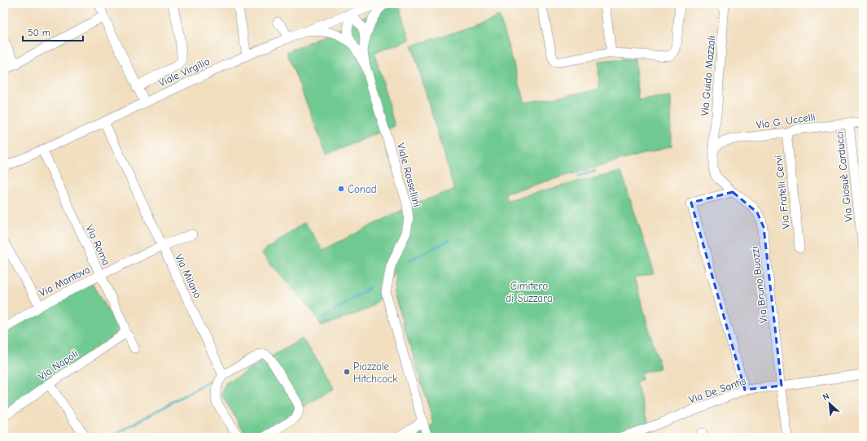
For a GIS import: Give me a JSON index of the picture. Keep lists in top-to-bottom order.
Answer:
{
  "streets": {
    "street": [
      "Viale Virgilio",
      "Via Guido Mazzali",
      "Via G. Uccelli",
      "Viale Rossellini",
      "Via Giosuè Carducci",
      "Via Fratelli Cervi",
      "Via Roma",
      "Via Milano",
      "Via Mantova",
      "Via Bruno Buozzi",
      "Via Napoli",
      "Via De Santis"
    ]
  },
  "crossings": [
    ["Viale Virgilio", "Via Roma"],
    ["Viale Virgilio", "Via Milano"],
    ["Via Guido Mazzali", "Via G. Uccelli"],
    ["Via Guido Mazzali", "Via Bruno Buozzi"],
    ["Via G. Uccelli", "Via Giosuè Carducci"],
    ["Via G. Uccelli", "Via Fratelli Cervi"],
    ["Via G. Uccelli", "Via Bruno Buozzi"],
    ["Via Roma", "Via Mantova"],
    ["Via Roma", "Via Napoli"],
    ["Via Milano", "Via Mantova"],
    ["Via Bruno Buozzi", "Via De Santis"]
  ],
  "parks": ["Cimitero di Suzzara"],
  "places": ["Conad", "Piazzale Hitchcock"],
  "scale_bar": "50 m",
  "north": "top left"
}
